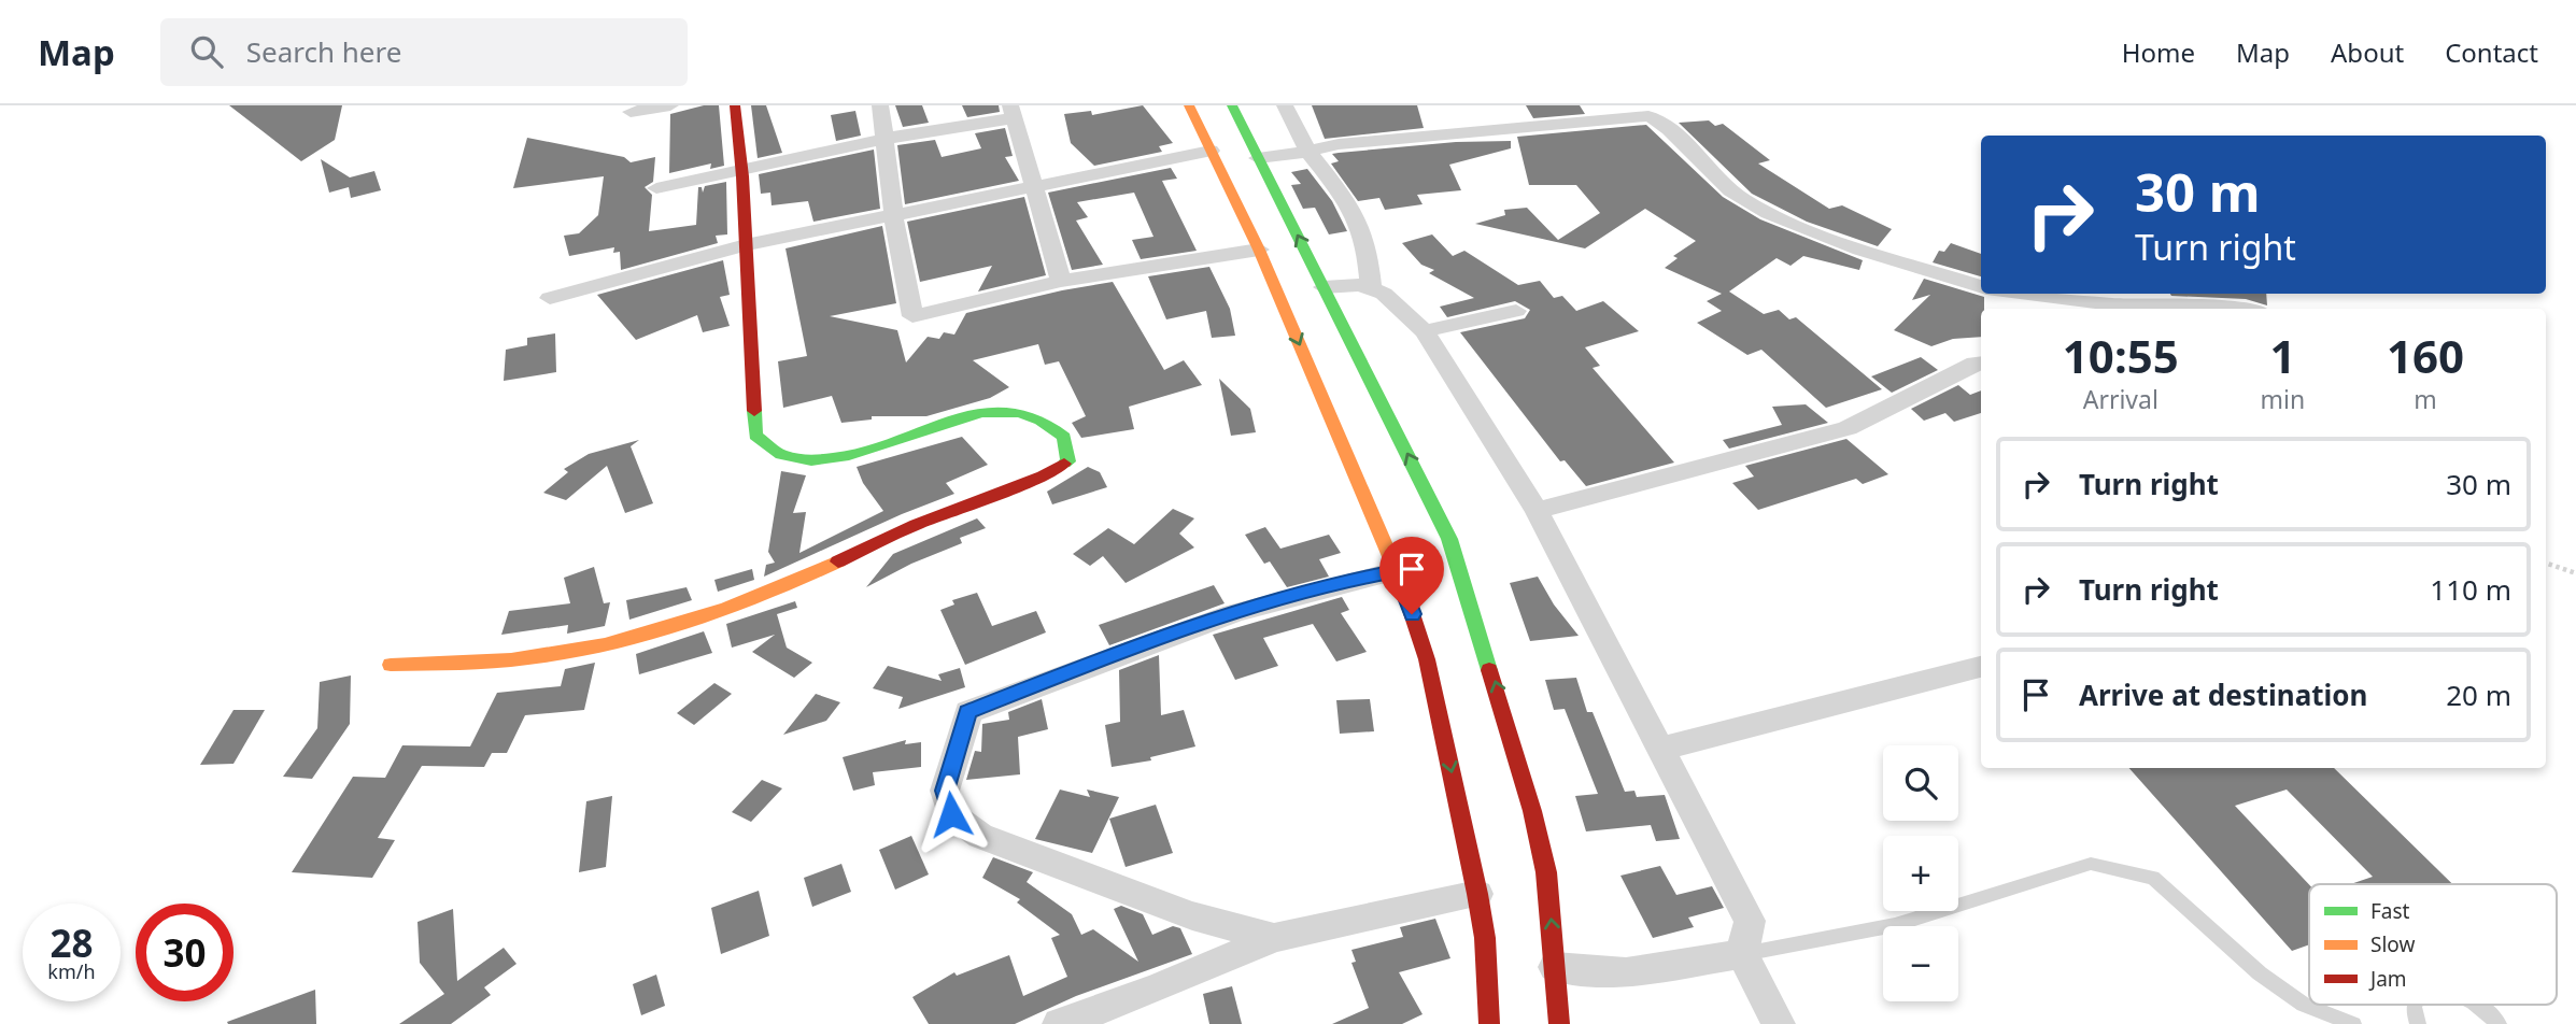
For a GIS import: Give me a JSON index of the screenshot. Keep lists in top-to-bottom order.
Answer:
{
  "legend": ["Fast", "Slow", "Jam"],
  "page": {
    "header": "Map",
    "search": "Search here",
    "nav": [
      "Home",
      "Map",
      "About",
      "Contact"
    ],
    "turn": ["30 m", "Turn right"],
    "eta": [
      "10:55",
      "Arrival",
      "1",
      "min",
      "160",
      "m"
    ],
    "list": [
      {
        "name": "Turn right",
        "value": "30 m"
      },
      {
        "name": "Turn right",
        "value": "110 m"
      },
      {
        "name": "Arrive at destination",
        "value": "20 m"
      }
    ],
    "map_buttons": ["+", "−"],
    "speed": "28 km/h",
    "limit": "30"
  }
}
